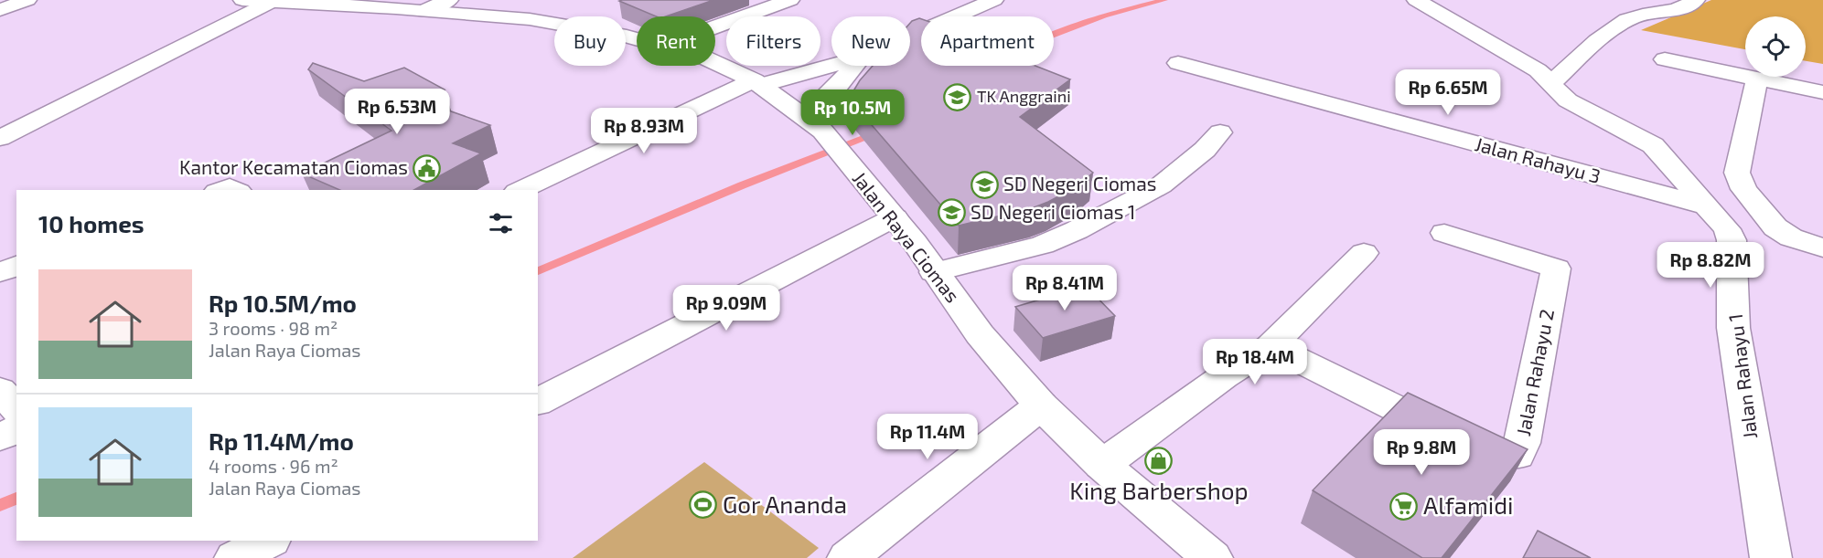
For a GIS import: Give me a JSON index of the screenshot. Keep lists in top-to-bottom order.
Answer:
{
  "streets": {
    "street": [
      "Jalan Rahayu 3",
      "Jalan Raya Ciomas",
      "Jalan Rahayu 2",
      "Jalan Rahayu 1"
    ]
  },
  "crossings": [
    ["Jalan Rahayu 3", "Jalan Rahayu 1"]
  ],
  "places": {
    "school or university": ["TK Anggraini", "SD Negeri Ciomas", "SD Negeri Ciomas 1"],
    "public building": ["Kantor Kecamatan Ciomas"],
    "shop": ["King Barbershop"],
    "sports": ["Gor Ananda"],
    "supermarket": ["Alfamidi"]
  },
  "page": {
    "chip": [
      "Buy",
      "Rent",
      "Filters",
      "New",
      "Apartment"
    ],
    "price": [
      "Rp 6.65M",
      "Rp 6.53M",
      "Rp 10.5M",
      "Rp 8.93M",
      "Rp 8.82M",
      "Rp 8.41M",
      "Rp 9.09M",
      "Rp 18.4M",
      "Rp 11.4M",
      "Rp 9.8M"
    ],
    "heading": "10 homes",
    "list": [
      {
        "name": "Rp 10.5M/mo",
        "note": "3 rooms · 98 m² · Jalan Raya Ciomas"
      },
      {
        "name": "Rp 11.4M/mo",
        "note": "4 rooms · 96 m² · Jalan Raya Ciomas"
      }
    ]
  }
}
